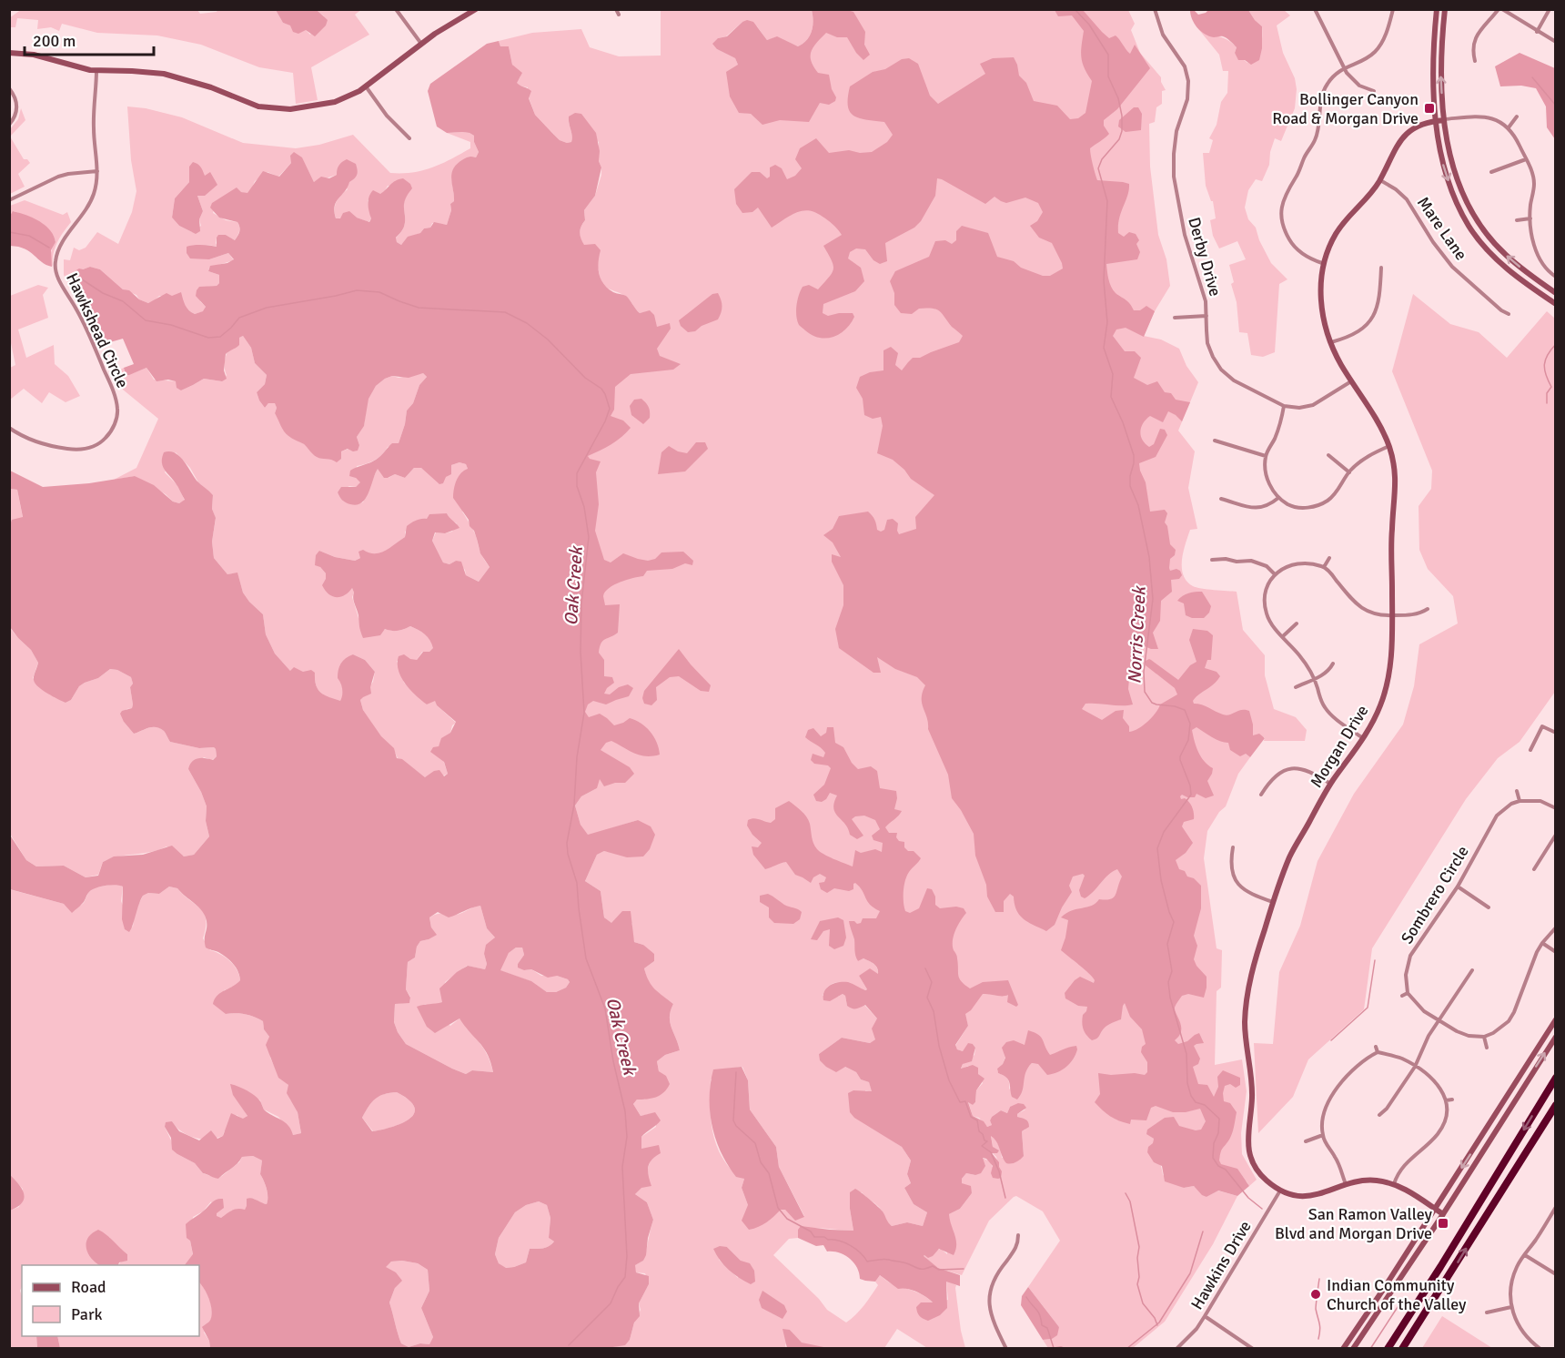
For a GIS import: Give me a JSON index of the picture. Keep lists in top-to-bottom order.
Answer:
{
  "streets": {
    "street": [
      "Mare Lane",
      "Derby Drive",
      "Hawkshead Circle",
      "Morgan Drive",
      "Sombrero Circle",
      "Hawkins Drive"
    ]
  },
  "crossings": [
    ["Mare Lane", "Morgan Drive"],
    ["Derby Drive", "Morgan Drive"],
    ["Morgan Drive", "Hawkins Drive"]
  ],
  "water": ["Oak Creek", "Norris Creek"],
  "places": {
    "transit": ["Bollinger Canyon Road & Morgan Drive", "San Ramon Valley Blvd and Morgan Drive"],
    "other": ["Indian Community Church of the Valley"]
  },
  "legend": ["Road", "Park"],
  "scale_bar": "200 m"
}
